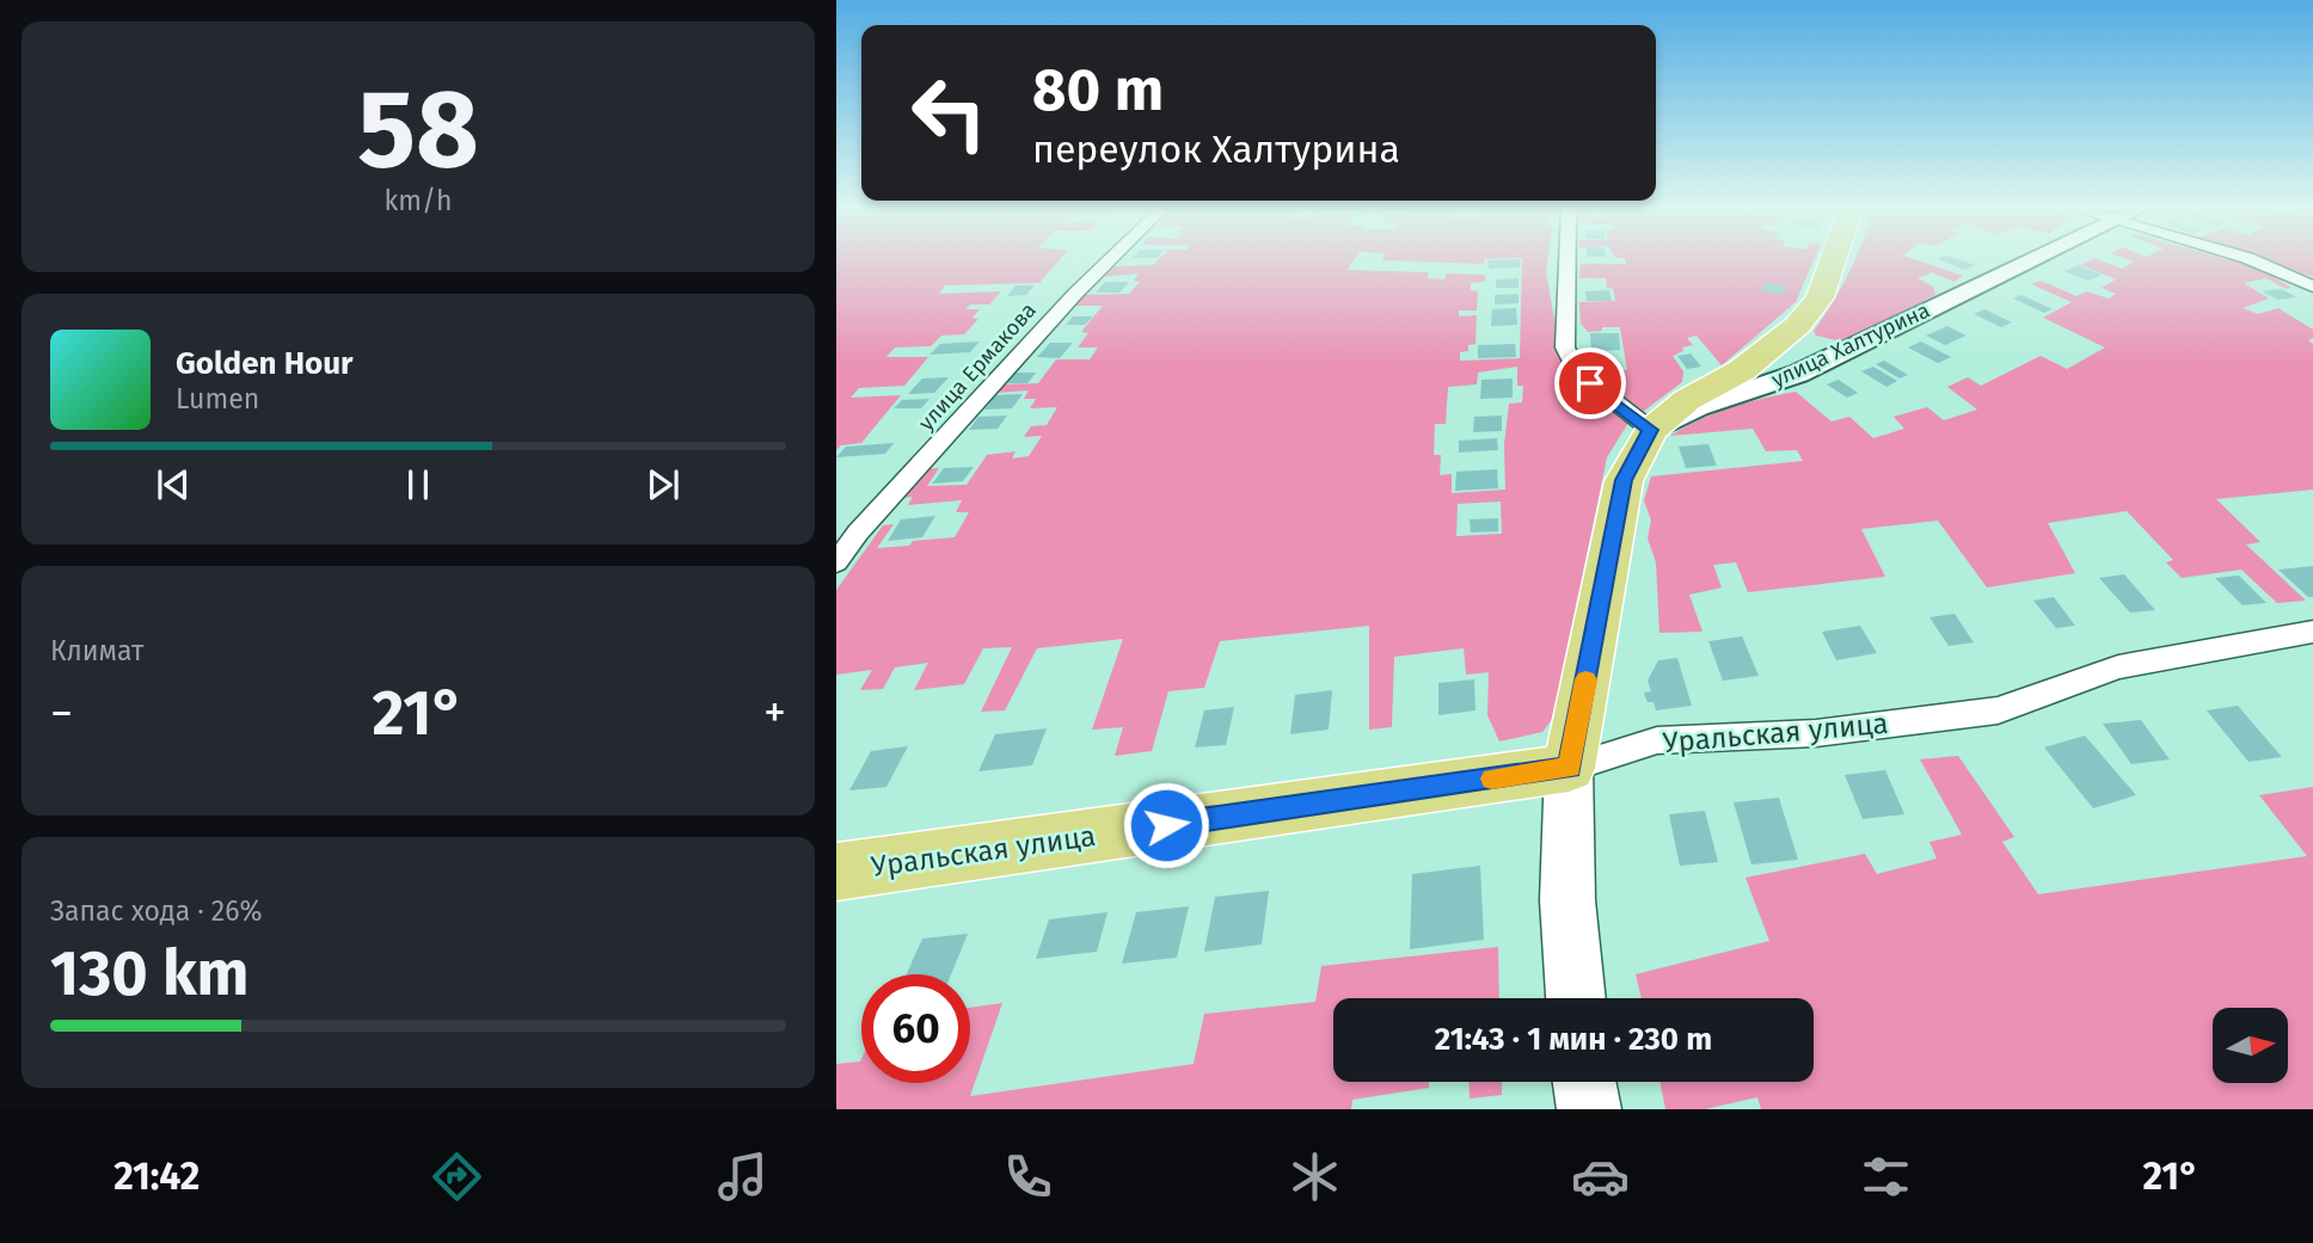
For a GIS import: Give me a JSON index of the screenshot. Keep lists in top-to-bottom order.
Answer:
{
  "streets": {
    "main road": ["Уральская улица"],
    "street": ["улица Халтурина", "улица Ермакова"]
  },
  "north": "right",
  "page": {
    "tile": [
      ["58", "km/h"],
      "Климат",
      ["Запас хода · 26%", "130 km"]
    ],
    "turn": ["80 m", "переулок Халтурина"],
    "song": ["Golden Hour", "Lumen"],
    "heat": ["−", "21°", "+"],
    "limit": "60",
    "trip": "21:43 · 1 мин · 230 m",
    "tabs": ["21:42", "21°"]
  }
}
